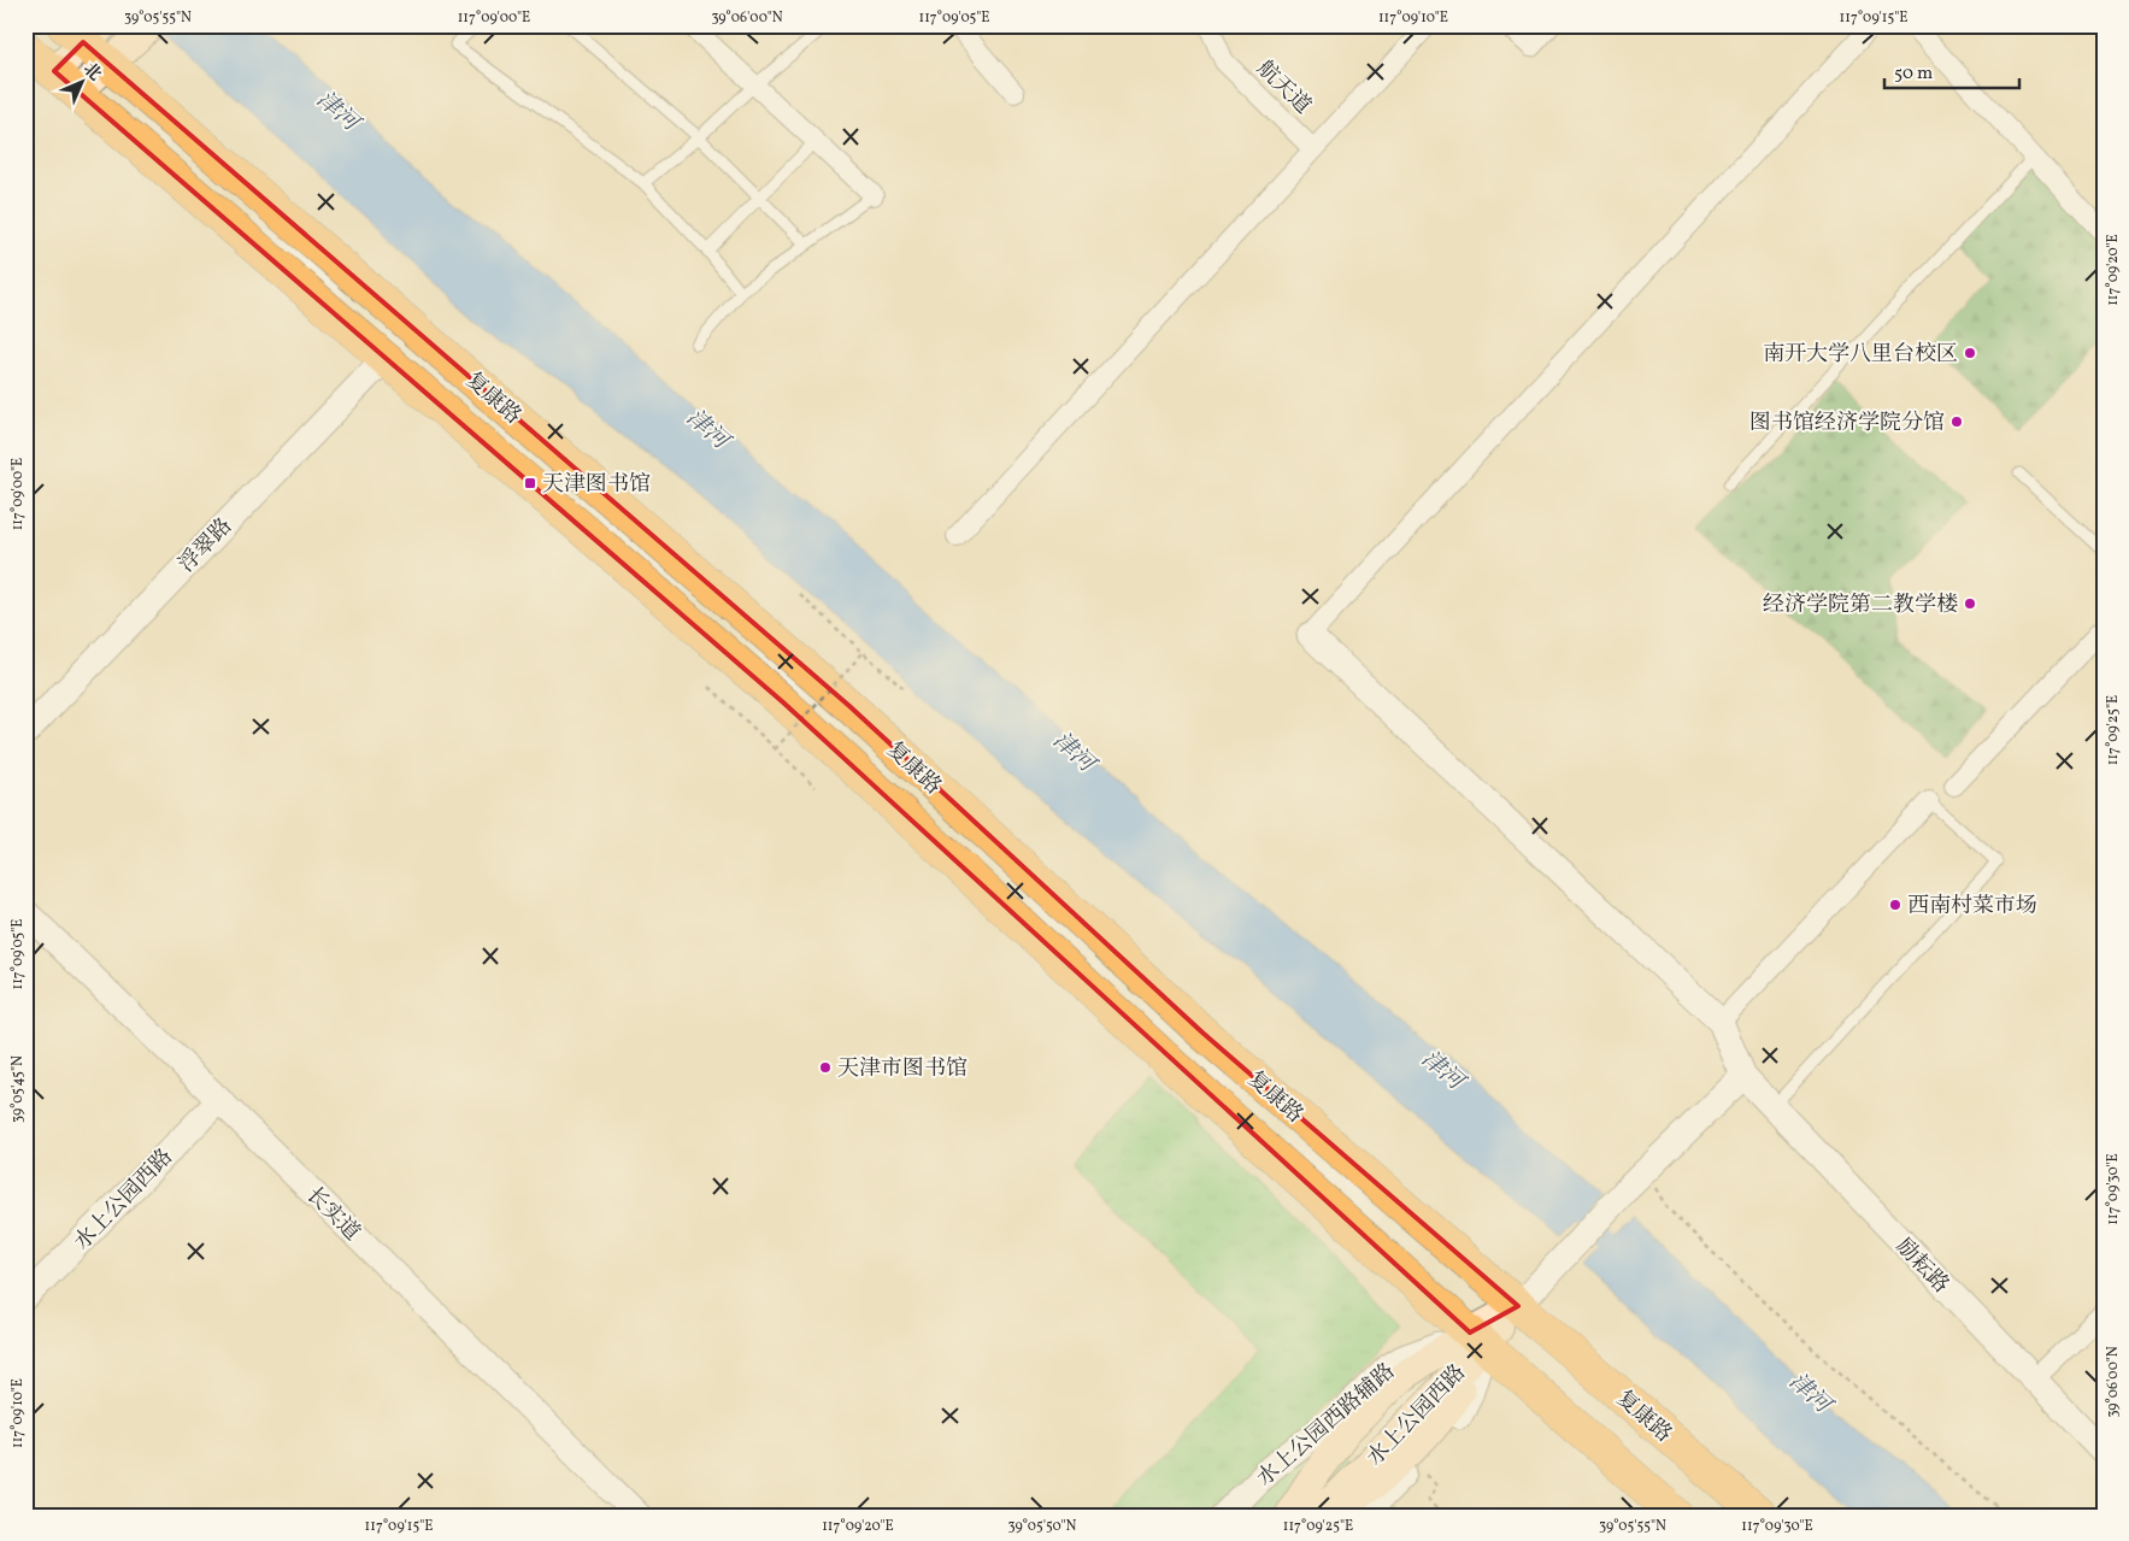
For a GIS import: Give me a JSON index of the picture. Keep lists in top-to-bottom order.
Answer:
{
  "streets": {
    "highway": ["复康路"],
    "main road": ["水上公园西路"],
    "street": [
      "航天道",
      "浮翠路",
      "长实道",
      "励耘路",
      "水上公园西路辅路"
    ]
  },
  "crossings": [
    ["复康路", "浮翠路"],
    ["复康路", "水上公园西路"],
    ["复康路", "水上公园西路辅路"],
    ["水上公园西路", "长实道"],
    ["水上公园西路", "水上公园西路辅路"]
  ],
  "water": ["津河"],
  "places": {
    "other": [
      "南开大学八里台校区",
      "图书馆经济学院分馆",
      "经济学院第二教学楼",
      "西南村菜市场",
      "天津市图书馆"
    ],
    "transit": ["天津图书馆"]
  },
  "scale_bar": "50 m",
  "north": "top right",
  "coordinates": [
    "39°05'55\"N",
    "117°09'00\"E",
    "39°06'00\"N",
    "117°09'05\"E",
    "117°09'10\"E",
    "117°09'15\"E",
    "117°09'20\"E",
    "117°09'25\"E",
    "39°05'45\"N",
    "117°09'30\"E",
    "39°05'50\"N"
  ]
}
